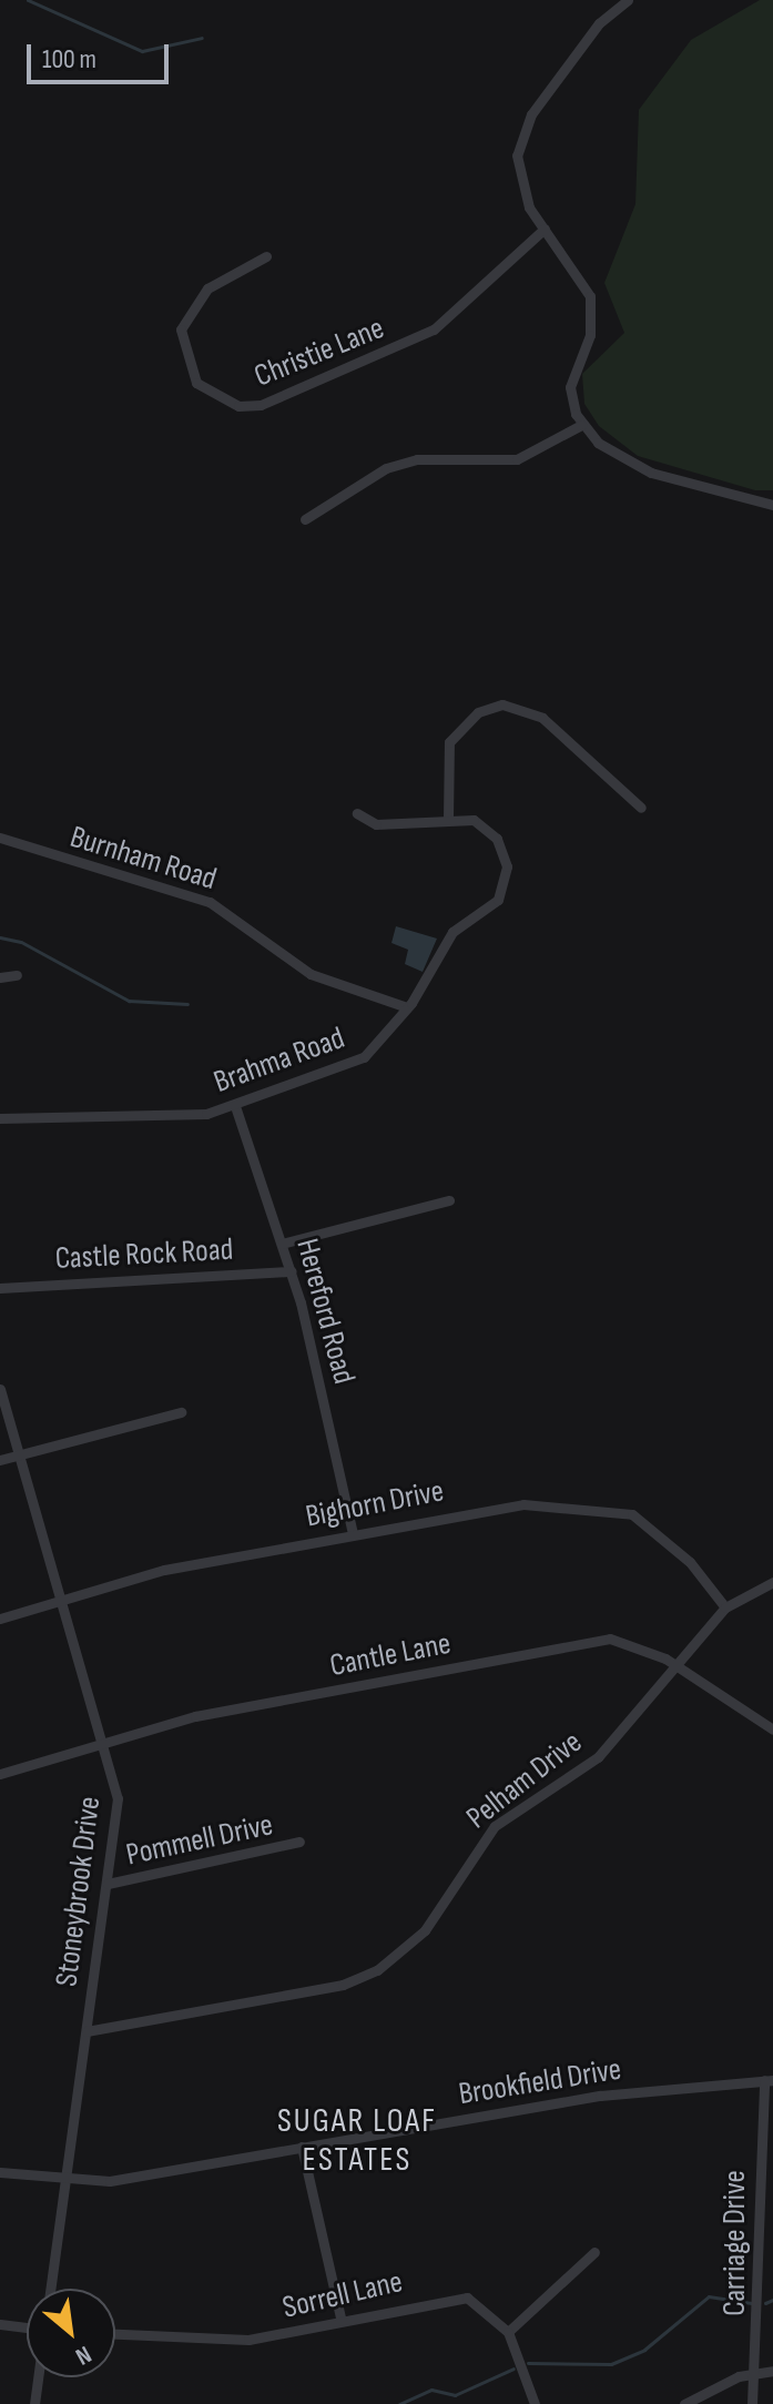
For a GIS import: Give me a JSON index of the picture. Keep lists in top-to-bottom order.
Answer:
{
  "streets": {
    "street": [
      "Christie Lane",
      "Burnham Road",
      "Brahma Road",
      "Castle Rock Road",
      "Hereford Road",
      "Bighorn Drive",
      "Cantle Lane",
      "Pelham Drive",
      "Pommell Drive",
      "Stoneybrook Drive",
      "Brookfield Drive",
      "Carriage Drive",
      "Sorrell Lane"
    ]
  },
  "crossings": [
    ["Burnham Road", "Brahma Road"],
    ["Brahma Road", "Hereford Road"],
    ["Castle Rock Road", "Hereford Road"],
    ["Hereford Road", "Bighorn Drive"],
    ["Bighorn Drive", "Pelham Drive"],
    ["Bighorn Drive", "Stoneybrook Drive"],
    ["Cantle Lane", "Pelham Drive"],
    ["Cantle Lane", "Stoneybrook Drive"],
    ["Pelham Drive", "Stoneybrook Drive"],
    ["Pommell Drive", "Stoneybrook Drive"],
    ["Stoneybrook Drive", "Brookfield Drive"],
    ["Brookfield Drive", "Carriage Drive"]
  ],
  "districts": ["SUGAR LOAF ESTATES"],
  "scale_bar": "100 m",
  "north": "bottom right"
}
